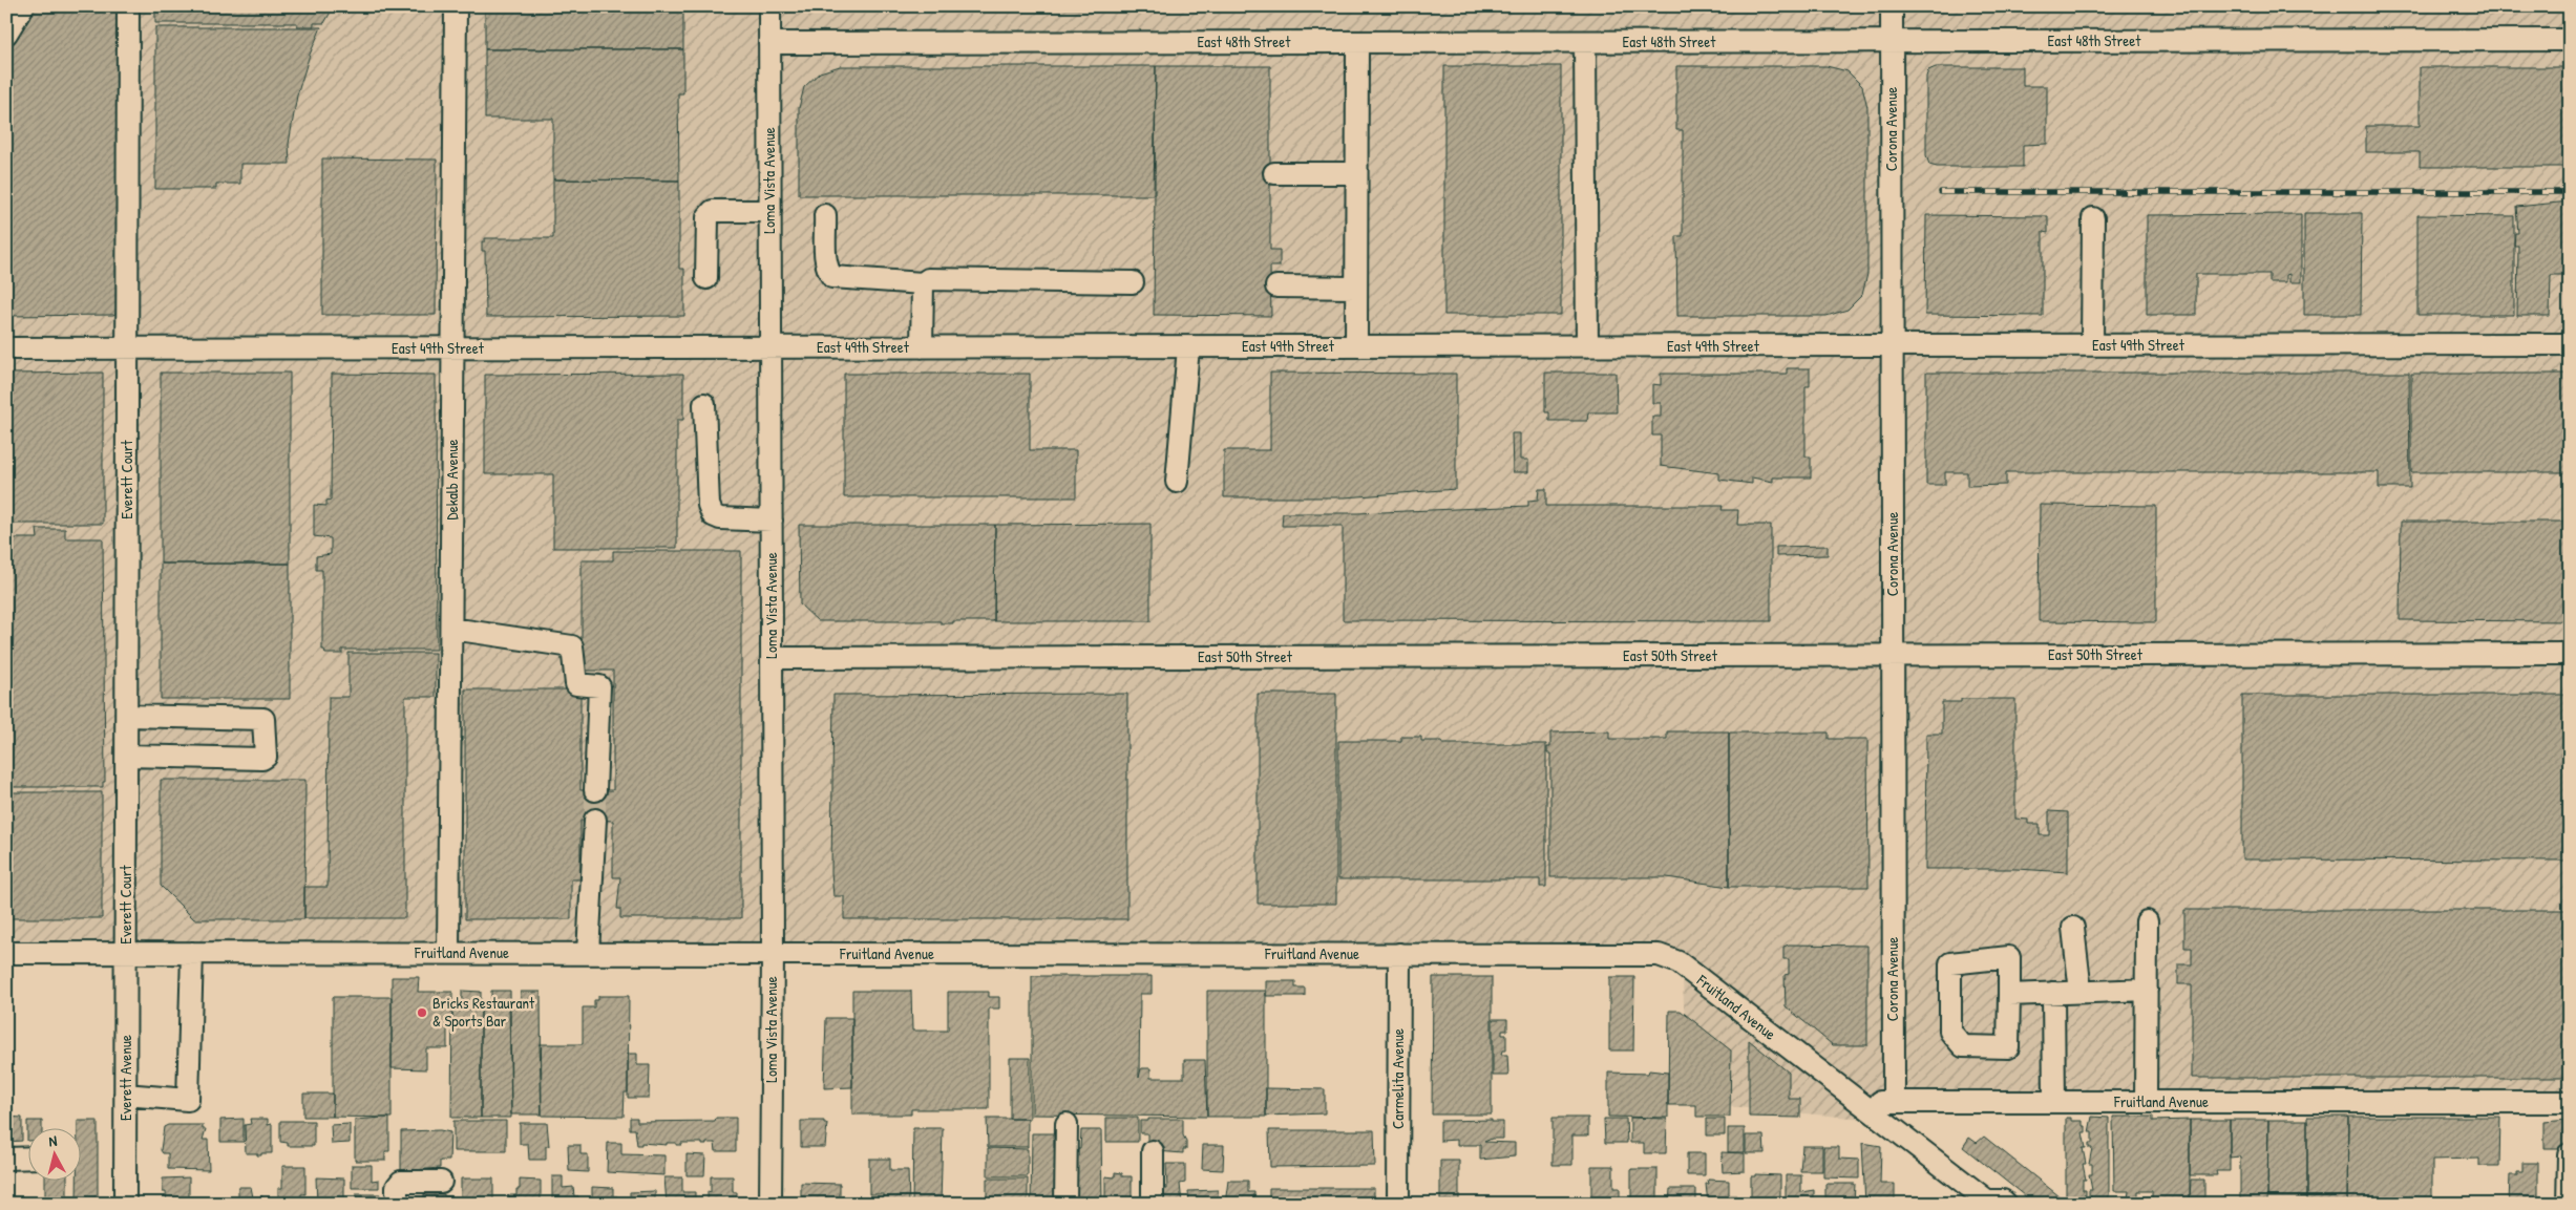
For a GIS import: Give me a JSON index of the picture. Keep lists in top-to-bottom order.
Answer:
{
  "streets": {
    "street": [
      "East 48th Street",
      "Corona Avenue",
      "Loma Vista Avenue",
      "East 49th Street",
      "Everett Court",
      "Dekalb Avenue",
      "East 50th Street",
      "Fruitland Avenue",
      "Everett Avenue",
      "Carmelita Avenue"
    ]
  },
  "crossings": [
    ["East 48th Street", "Corona Avenue"],
    ["East 48th Street", "Loma Vista Avenue"],
    ["Corona Avenue", "East 49th Street"],
    ["Corona Avenue", "East 50th Street"],
    ["Corona Avenue", "Fruitland Avenue"],
    ["Loma Vista Avenue", "East 49th Street"],
    ["Loma Vista Avenue", "East 50th Street"],
    ["Loma Vista Avenue", "Fruitland Avenue"],
    ["East 49th Street", "Everett Court"],
    ["East 49th Street", "Dekalb Avenue"],
    ["Everett Court", "Fruitland Avenue"],
    ["Everett Court", "Everett Avenue"],
    ["Dekalb Avenue", "Fruitland Avenue"],
    ["Fruitland Avenue", "Everett Avenue"],
    ["Fruitland Avenue", "Carmelita Avenue"]
  ],
  "places": ["Bricks Restaurant & Sports Bar"],
  "north": "top"
}
